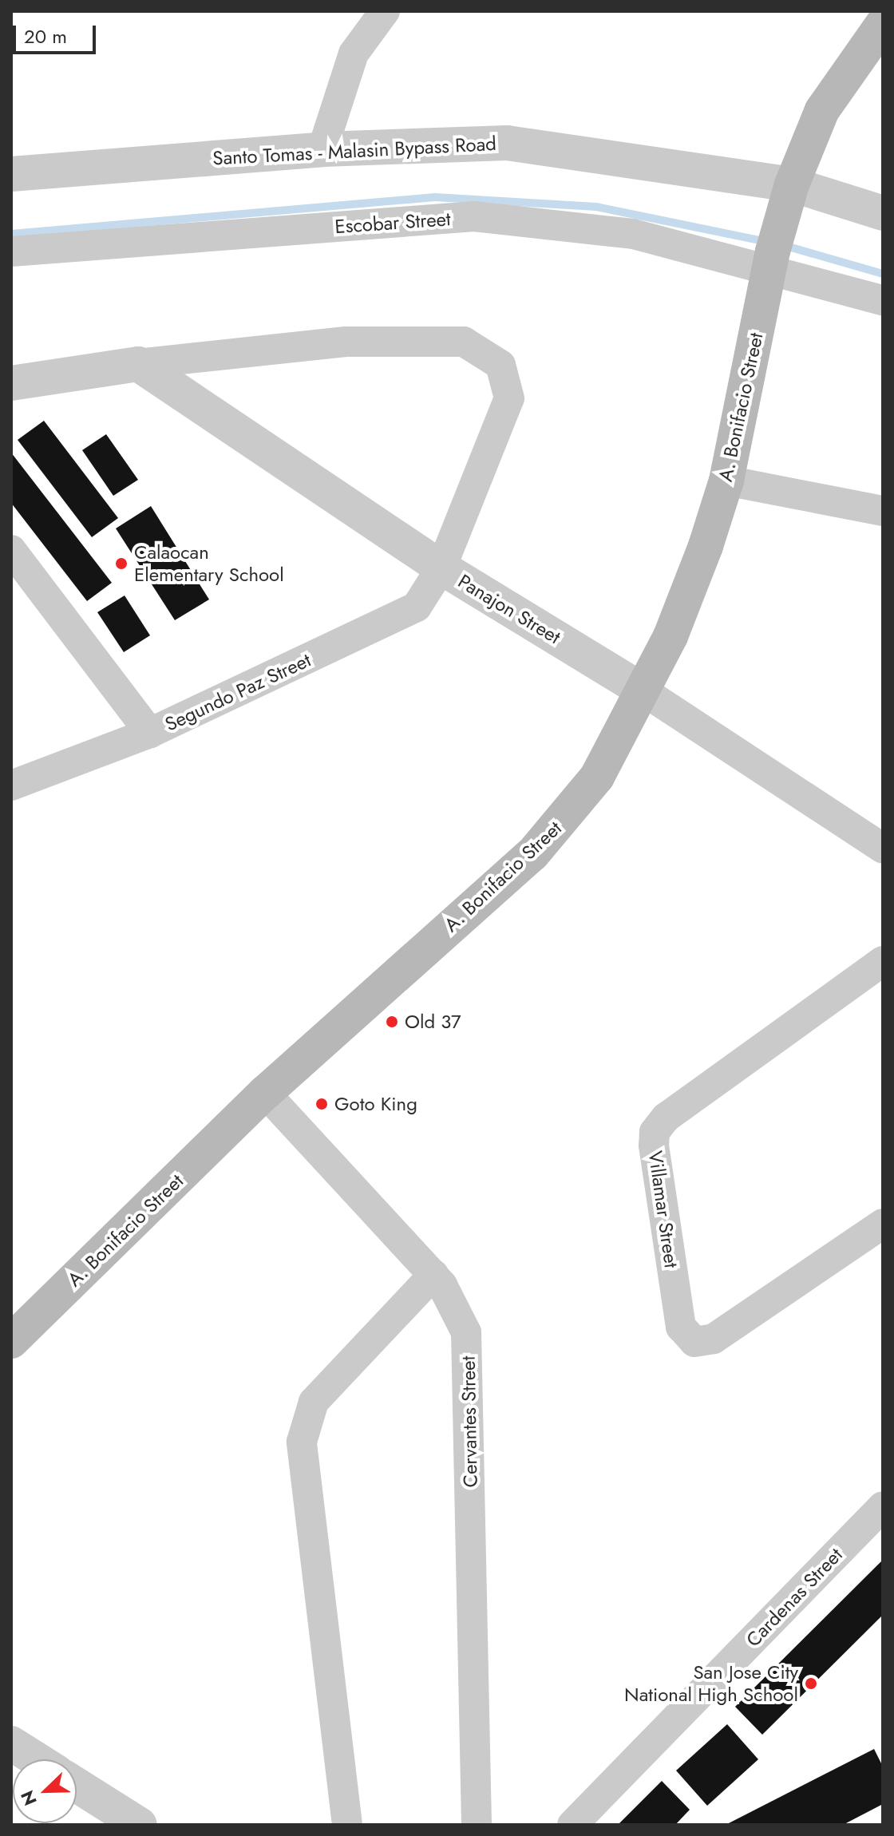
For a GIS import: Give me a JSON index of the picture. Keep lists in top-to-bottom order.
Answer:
{
  "streets": {
    "main road": ["A. Bonifacio Street"],
    "street": [
      "Santo Tomas - Malasin Bypass Road",
      "Escobar Street",
      "Panajon Street",
      "Segundo Paz Street",
      "Villamar Street",
      "Cervantes Street",
      "Cardenas Street"
    ]
  },
  "crossings": [
    ["Santo Tomas - Malasin Bypass Road", "A. Bonifacio Street"],
    ["Escobar Street", "A. Bonifacio Street"],
    ["A. Bonifacio Street", "Panajon Street"],
    ["A. Bonifacio Street", "Cervantes Street"],
    ["Panajon Street", "Segundo Paz Street"]
  ],
  "places": [
    "Calaocan Elementary School",
    "Old 37",
    "Goto King",
    "San Jose City National High School"
  ],
  "scale_bar": "20 m",
  "north": "bottom left"
}
